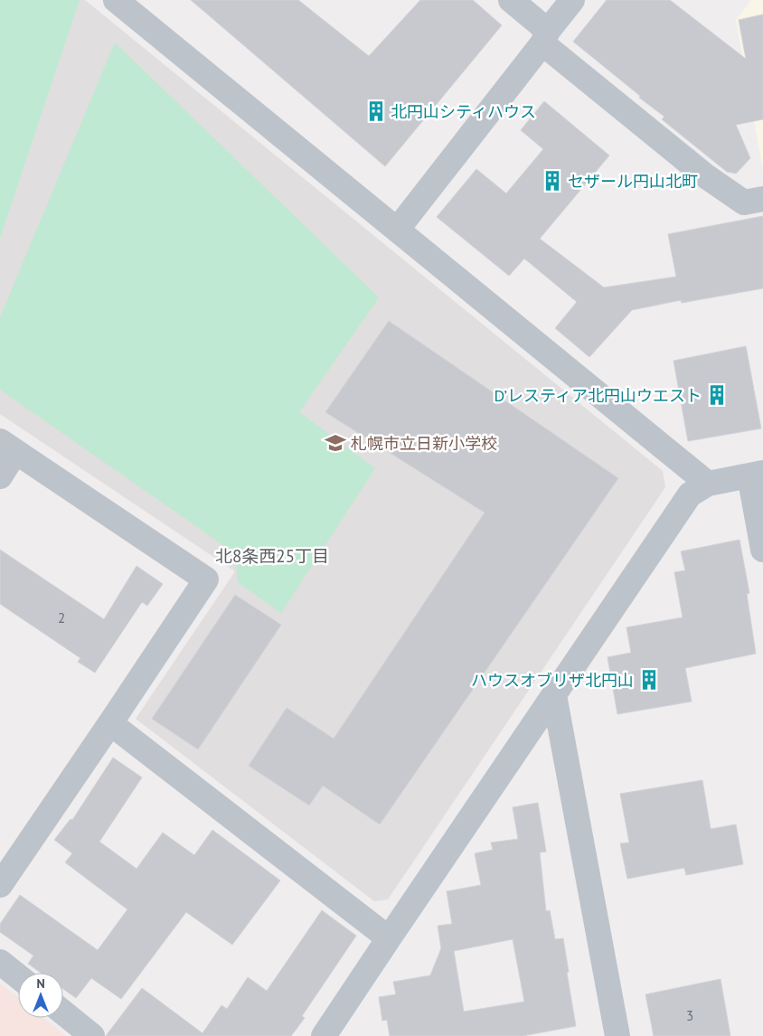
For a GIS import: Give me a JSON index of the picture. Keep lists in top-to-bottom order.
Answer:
{
  "districts": ["北8条西25丁目"],
  "places": {
    "building": [
      "北円山シティハウス",
      "セザール円山北町",
      "D’レスティア北円山ウエスト",
      "ハウスオブリザ北円山"
    ],
    "school or university": ["札幌市立日新小学校"]
  },
  "house_numbers": ["2", "3"],
  "north": "top"
}
